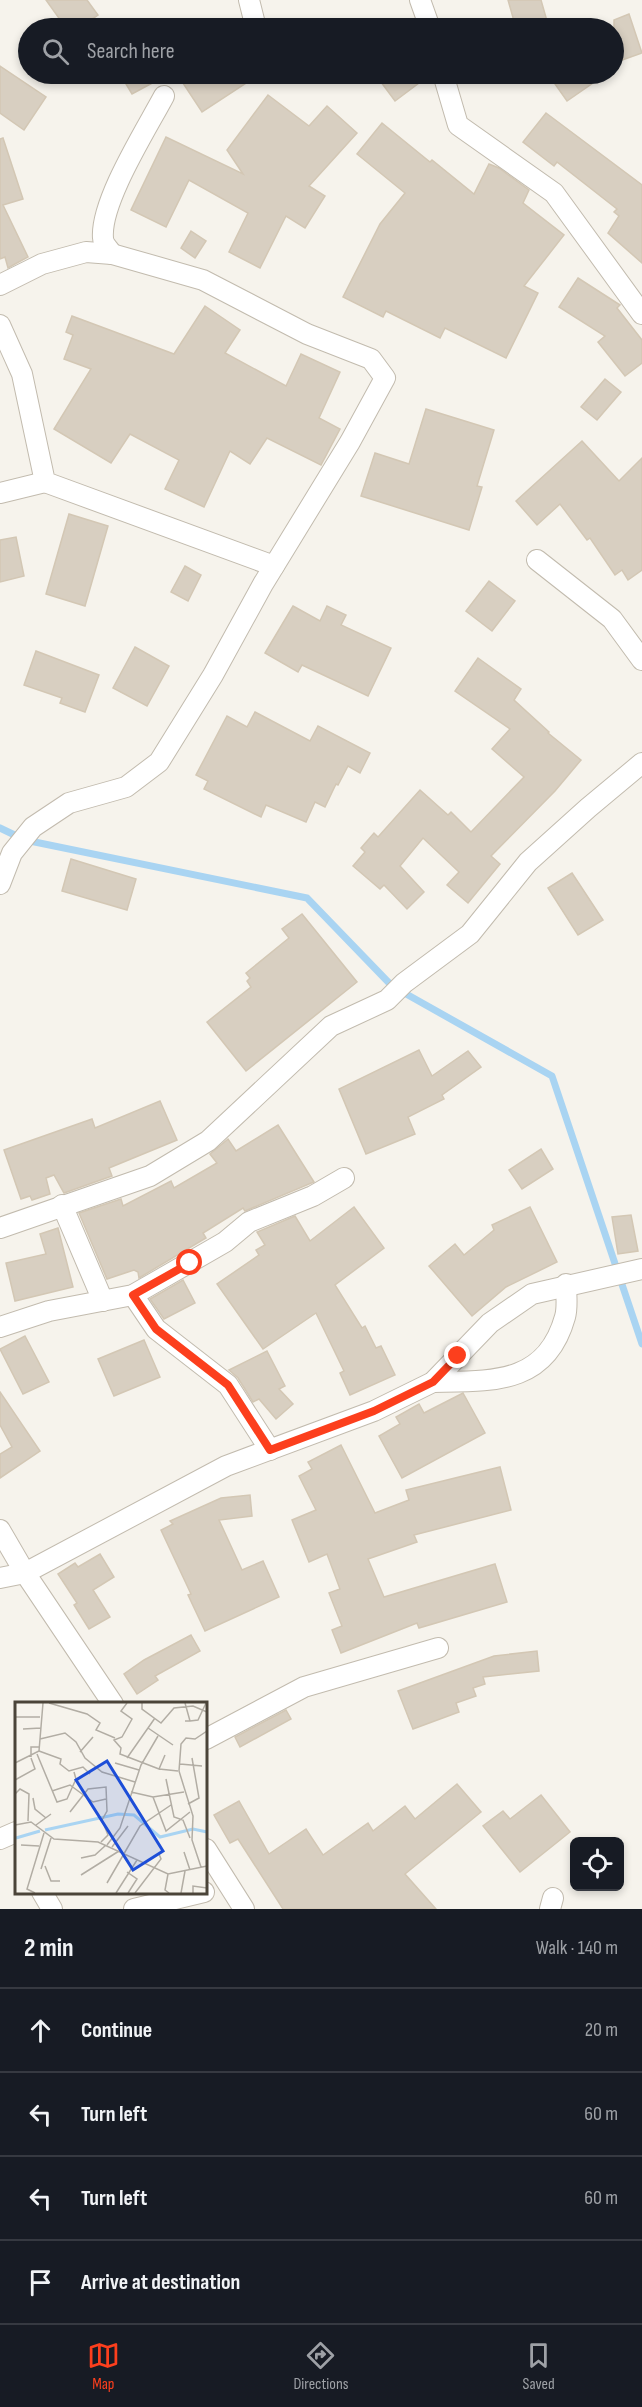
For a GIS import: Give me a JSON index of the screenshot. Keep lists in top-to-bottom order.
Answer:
{
  "page": {
    "search": "Search here",
    "heading": ["2 min", "Walk · 140 m"],
    "list": [
      ["Continue", "20 m"],
      ["Turn left", "60 m"],
      ["Turn left", "60 m"],
      "Arrive at destination"
    ],
    "nav": ["Map", "Directions", "Saved"]
  }
}
